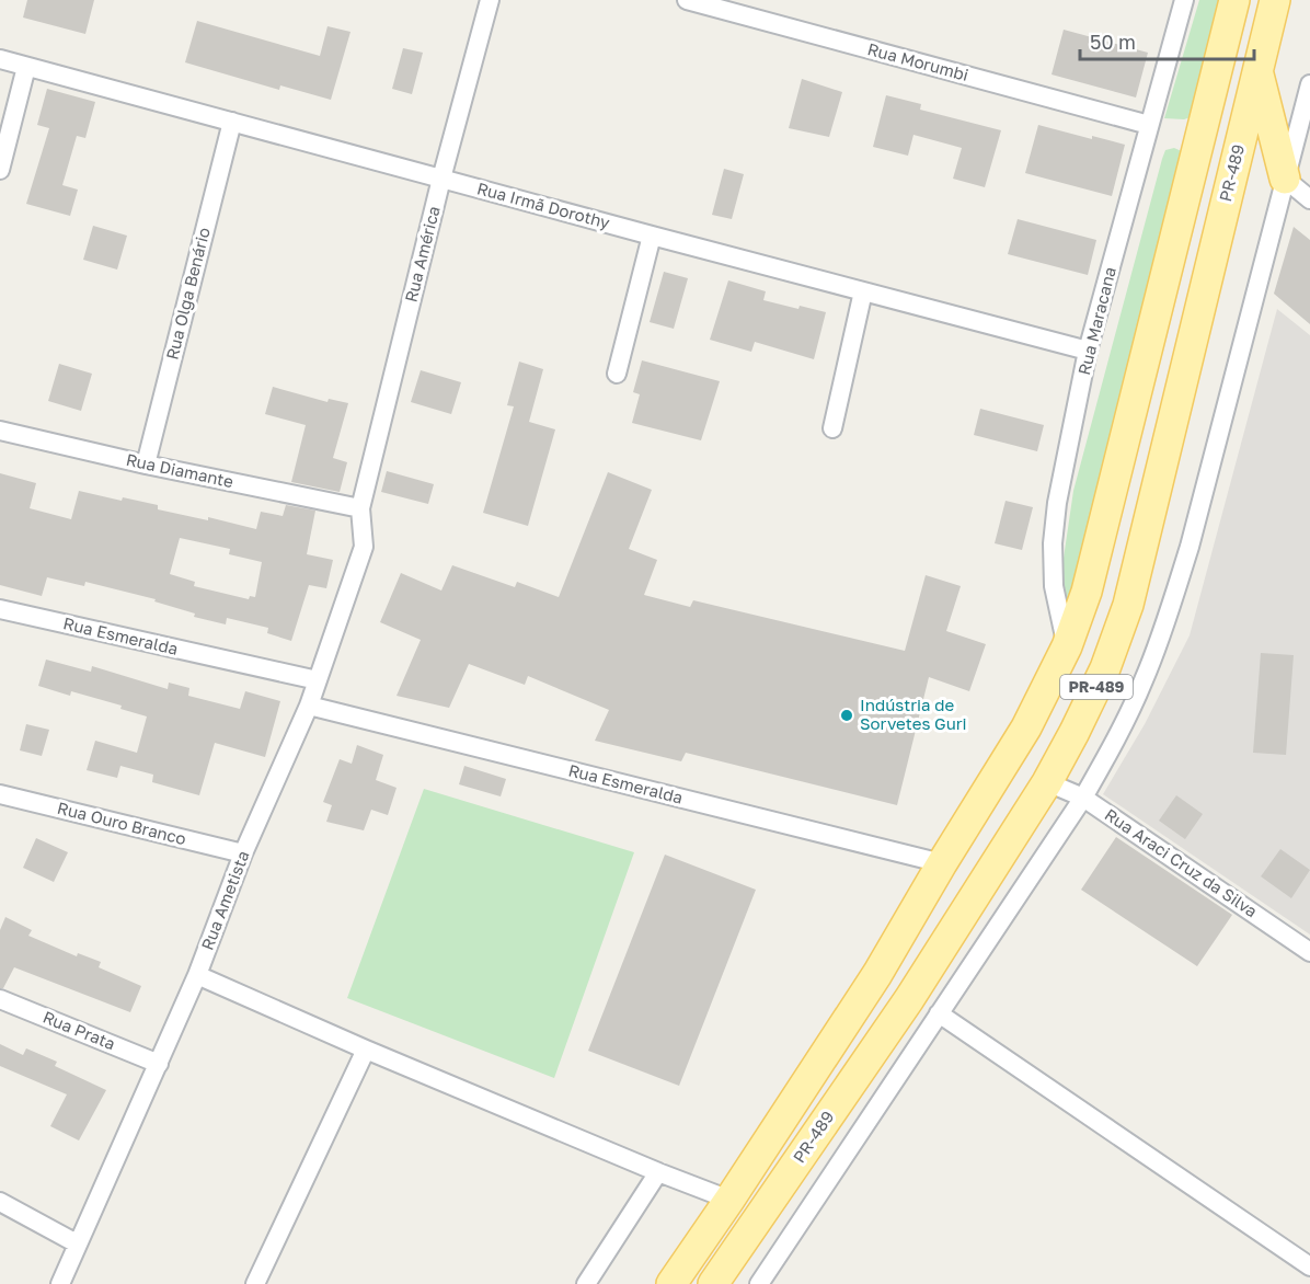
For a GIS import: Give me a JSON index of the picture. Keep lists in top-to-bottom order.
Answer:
{
  "streets": {
    "main road": ["PR-489"],
    "street": [
      "Rua Morumbi",
      "Rua Irmã Dorothy",
      "Rua América",
      "Rua Olga Benário",
      "Rua Maracana",
      "Rua Diamante",
      "Rua Esmeralda",
      "Rua Ouro Branco",
      "Rua Araci Cruz da Silva",
      "Rua Ametista",
      "Rua Prata"
    ]
  },
  "crossings": [
    ["Rua Morumbi", "Rua Maracana"],
    ["PR-489", "Rua Maracana"],
    ["PR-489", "Rua Esmeralda"],
    ["PR-489", "Rua Araci Cruz da Silva"],
    ["Rua Irmã Dorothy", "Rua América"],
    ["Rua Irmã Dorothy", "Rua Olga Benário"],
    ["Rua Irmã Dorothy", "Rua Maracana"],
    ["Rua América", "Rua Diamante"],
    ["Rua América", "Rua Ametista"],
    ["Rua Olga Benário", "Rua Diamante"],
    ["Rua Diamante", "Rua Ametista"],
    ["Rua Esmeralda", "Rua Ametista"],
    ["Rua Ouro Branco", "Rua Ametista"],
    ["Rua Ametista", "Rua Prata"]
  ],
  "places": ["Indústria de Sorvetes Guri"],
  "scale_bar": "50 m"
}
